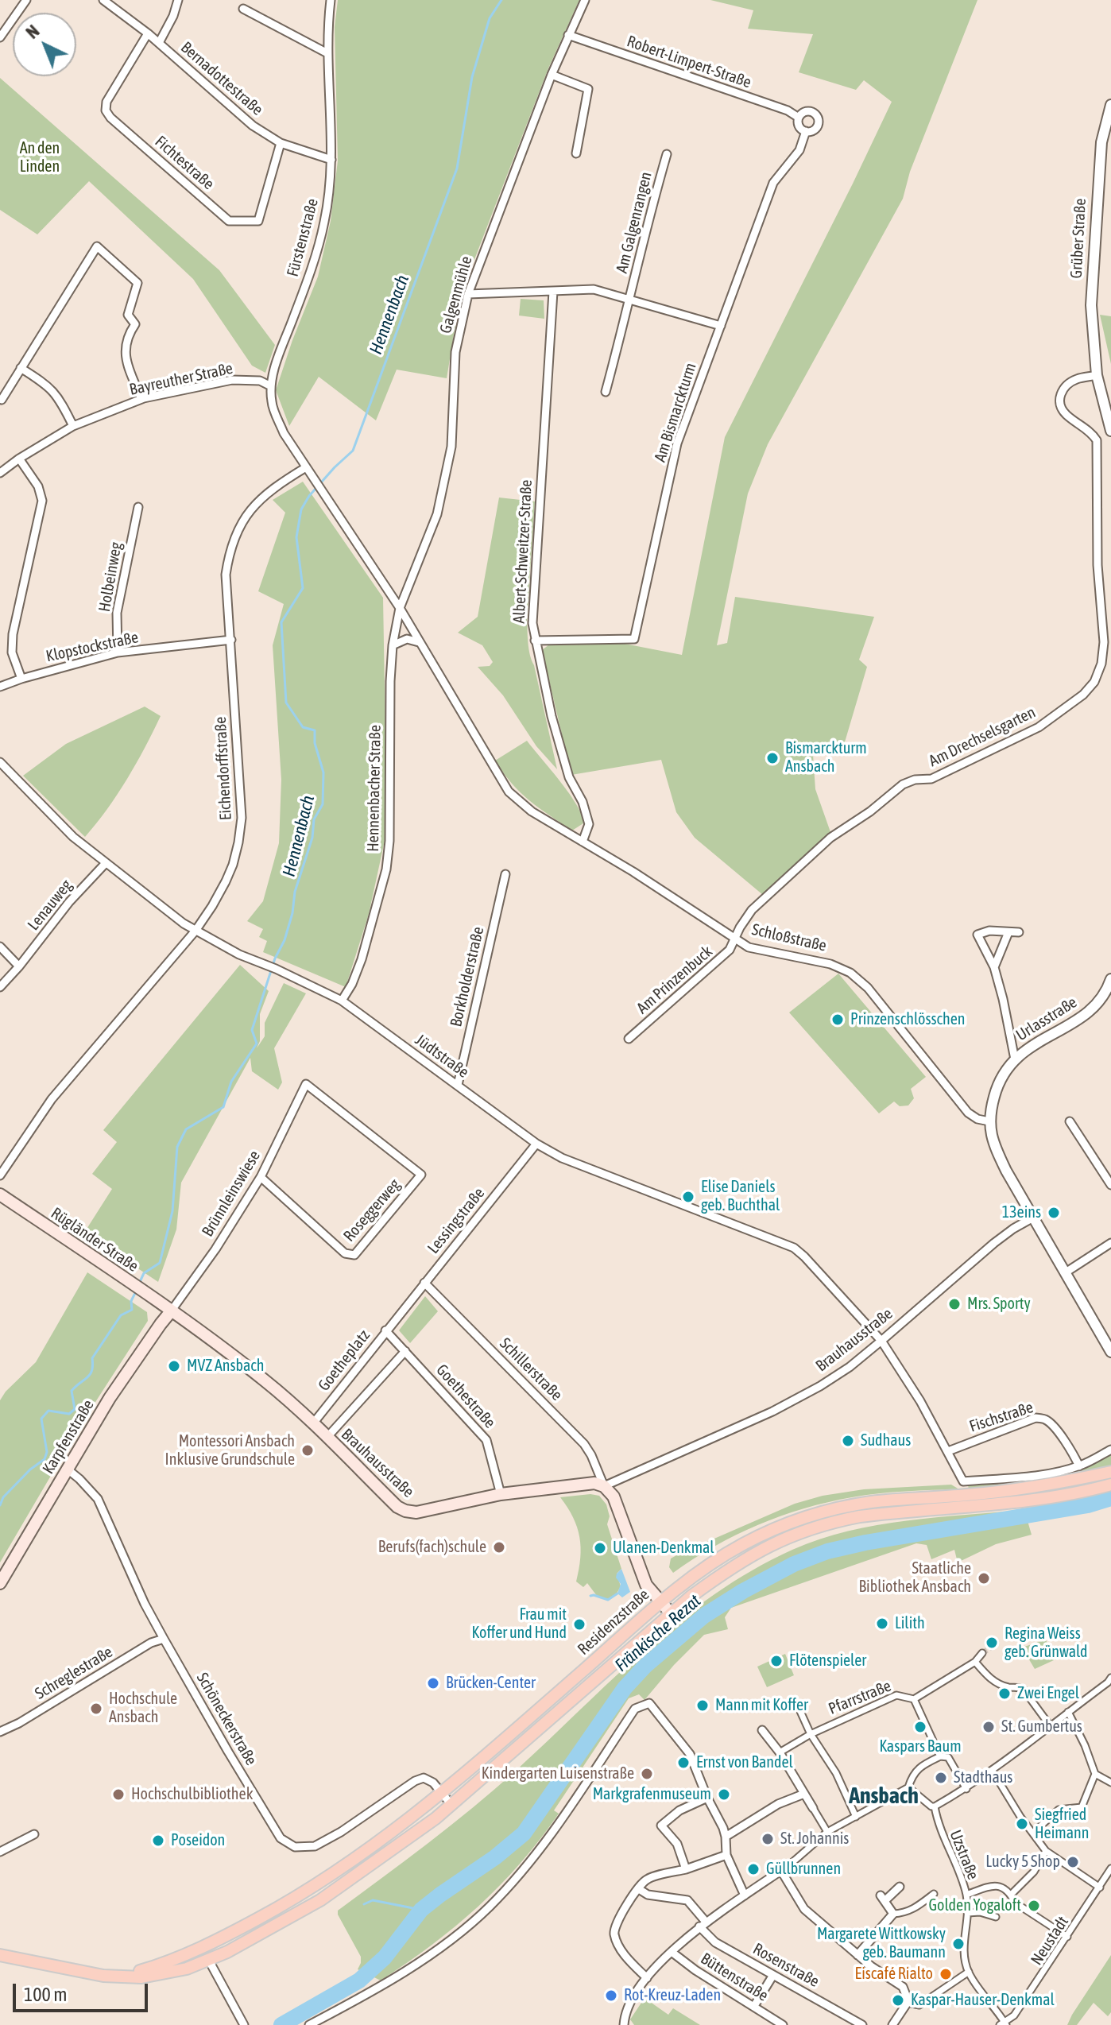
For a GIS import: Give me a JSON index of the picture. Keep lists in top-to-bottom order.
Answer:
{
  "streets": {
    "main road": [
      "Rügländer Straße",
      "Brauhausstraße",
      "Karpfenstraße",
      "Residenzstraße"
    ],
    "street": [
      "Robert-Limpert-Straße",
      "Bernadottestraße",
      "Fichtestraße",
      "Am Galgenrangen",
      "Fürstenstraße",
      "Grüber Straße",
      "Galgenmühle",
      "Bayreuther Straße",
      "Am Bismarckturm",
      "Albert-Schweitzer-Straße",
      "Holbeinweg",
      "Klopstockstraße",
      "Am Drechselsgarten",
      "Eichendorffstraße",
      "Hennenbacher Straße",
      "Lenauweg",
      "Schloßstraße",
      "Borkholderstraße",
      "Am Prinzenbuck",
      "Urlasstraße",
      "Jüdtstraße",
      "Brünnleinswiese",
      "Roseggerweg",
      "Lessingstraße",
      "Goetheplatz",
      "Schillerstraße",
      "Goethestraße",
      "Fischstraße",
      "Schreglestraße",
      "Pfarrstraße",
      "Schöneckerstraße",
      "Uzstraße",
      "Neustadt",
      "Rosenstraße",
      "Büttenstraße"
    ]
  },
  "crossings": [
    ["Robert-Limpert-Straße", "Galgenmühle"],
    ["Robert-Limpert-Straße", "Am Bismarckturm"],
    ["Bernadottestraße", "Fichtestraße"],
    ["Bernadottestraße", "Fürstenstraße"],
    ["Fürstenstraße", "Bayreuther Straße"],
    ["Grüber Straße", "Am Drechselsgarten"],
    ["Galgenmühle", "Hennenbacher Straße"],
    ["Galgenmühle", "Schloßstraße"],
    ["Am Bismarckturm", "Albert-Schweitzer-Straße"],
    ["Albert-Schweitzer-Straße", "Schloßstraße"],
    ["Holbeinweg", "Klopstockstraße"],
    ["Klopstockstraße", "Eichendorffstraße"],
    ["Am Drechselsgarten", "Schloßstraße"],
    ["Am Drechselsgarten", "Am Prinzenbuck"],
    ["Eichendorffstraße", "Jüdtstraße"],
    ["Hennenbacher Straße", "Schloßstraße"],
    ["Hennenbacher Straße", "Jüdtstraße"],
    ["Lenauweg", "Jüdtstraße"],
    ["Schloßstraße", "Am Prinzenbuck"],
    ["Schloßstraße", "Urlasstraße"],
    ["Borkholderstraße", "Jüdtstraße"],
    ["Jüdtstraße", "Lessingstraße"],
    ["Jüdtstraße", "Brauhausstraße"],
    ["Brünnleinswiese", "Roseggerweg"],
    ["Brünnleinswiese", "Rügländer Straße"],
    ["Brünnleinswiese", "Brauhausstraße"],
    ["Brünnleinswiese", "Karpfenstraße"],
    ["Lessingstraße", "Goetheplatz"],
    ["Lessingstraße", "Schillerstraße"],
    ["Rügländer Straße", "Brauhausstraße"],
    ["Rügländer Straße", "Karpfenstraße"],
    ["Brauhausstraße", "Goetheplatz"],
    ["Brauhausstraße", "Schillerstraße"],
    ["Brauhausstraße", "Goethestraße"],
    ["Brauhausstraße", "Karpfenstraße"],
    ["Goetheplatz", "Goethestraße"],
    ["Karpfenstraße", "Schöneckerstraße"],
    ["Residenzstraße", "Schöneckerstraße"],
    ["Schreglestraße", "Schöneckerstraße"],
    ["Uzstraße", "Neustadt"]
  ],
  "districts": ["Ansbach"],
  "water": ["Hennenbach", "Fränkische Rezat"],
  "parks": ["An den Linden"],
  "places": [
    "Bismarckturm Ansbach",
    "Prinzenschlösschen",
    "Elise Daniels geb. Buchthal",
    "13eins",
    "Mrs. Sporty",
    "MVZ Ansbach",
    "Sudhaus",
    "Montessori Ansbach Inklusive Grundschule",
    "Berufs(fach)schule",
    "Ulanen-Denkmal",
    "Staatliche Bibliothek Ansbach",
    "Lilith",
    "Frau mit Koffer und Hund",
    "Regina Weiss geb. Grünwald",
    "Flötenspieler",
    "Brücken-Center",
    "Zwei Engel",
    "Mann mit Koffer",
    "Hochschule Ansbach",
    "Kaspars Baum",
    "St. Gumbertus",
    "Ernst von Bandel",
    "Kindergarten Luisenstraße",
    "Stadthaus",
    "Hochschulbibliothek",
    "Markgrafenmuseum",
    "Siegfried Heimann",
    "St. Johannis",
    "Poseidon",
    "Lucky 5 Shop",
    "Güllbrunnen",
    "Golden Yogaloft",
    "Margarete Wittkowsky geb. Baumann",
    "Eiscafé Rialto",
    "Rot-Kreuz-Laden",
    "Kaspar-Hauser-Denkmal"
  ],
  "scale_bar": "100 m",
  "north": "top left"
}
